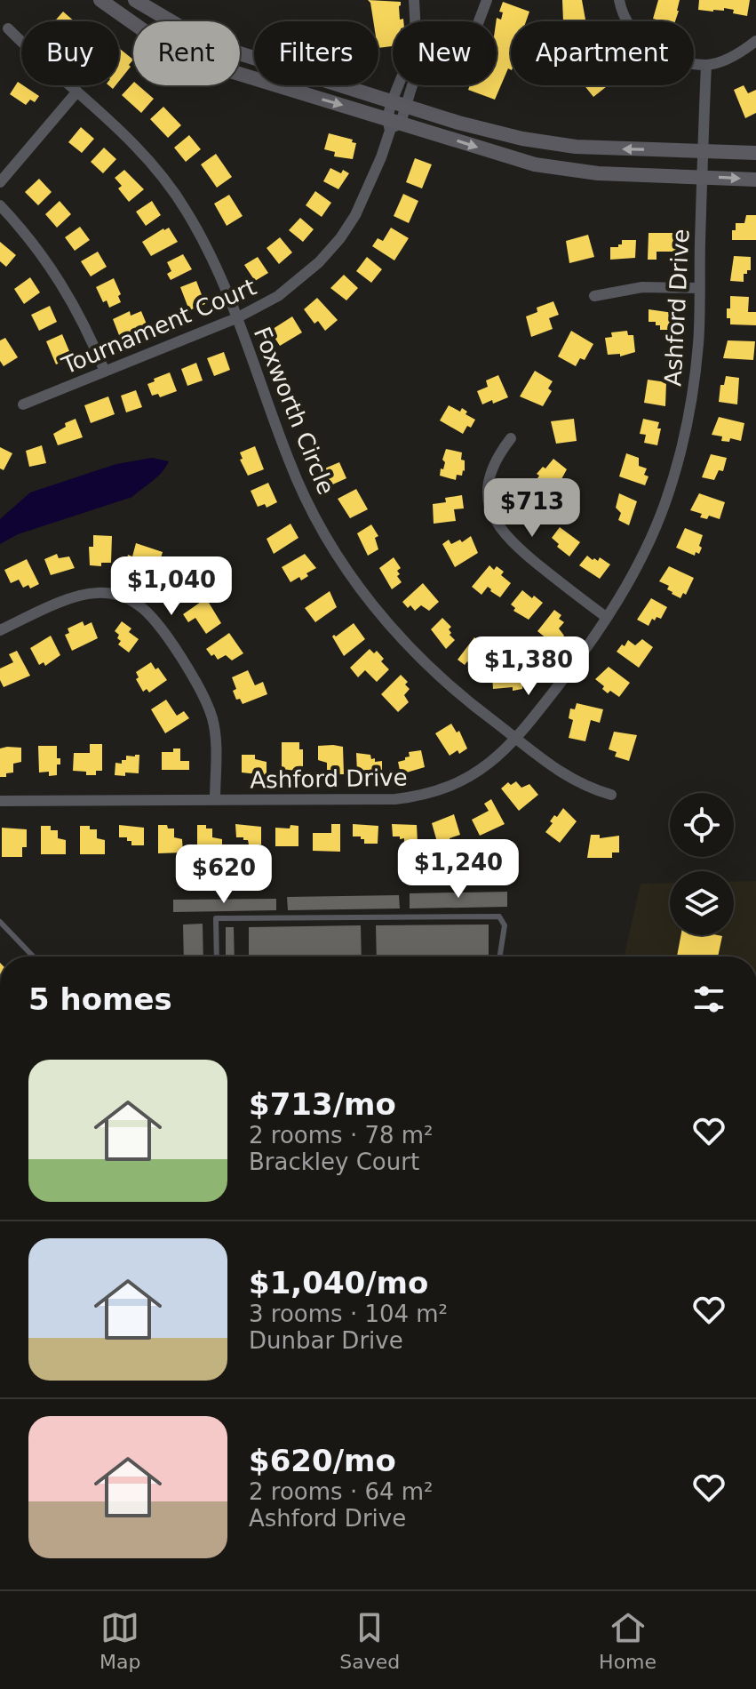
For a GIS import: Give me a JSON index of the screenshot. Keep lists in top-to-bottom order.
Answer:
{
  "streets": {
    "street": ["Ashford Drive", "Tournament Court", "Foxworth Circle"]
  },
  "crossings": [
    ["Ashford Drive", "Foxworth Circle"],
    ["Tournament Court", "Foxworth Circle"]
  ],
  "page": {
    "chip": [
      "Buy",
      "Rent",
      "Filters",
      "New",
      "Apartment"
    ],
    "price": [
      "$713",
      "$1,040",
      "$1,380",
      "$1,240",
      "$620"
    ],
    "heading": "5 homes",
    "list": [
      {
        "name": "$713/mo",
        "note": "2 rooms · 78 m² · Brackley Court"
      },
      {
        "name": "$1,040/mo",
        "note": "3 rooms · 104 m² · Dunbar Drive"
      },
      {
        "name": "$620/mo",
        "note": "2 rooms · 64 m² · Ashford Drive"
      }
    ],
    "tabs": ["Map", "Saved", "Home"]
  }
}
